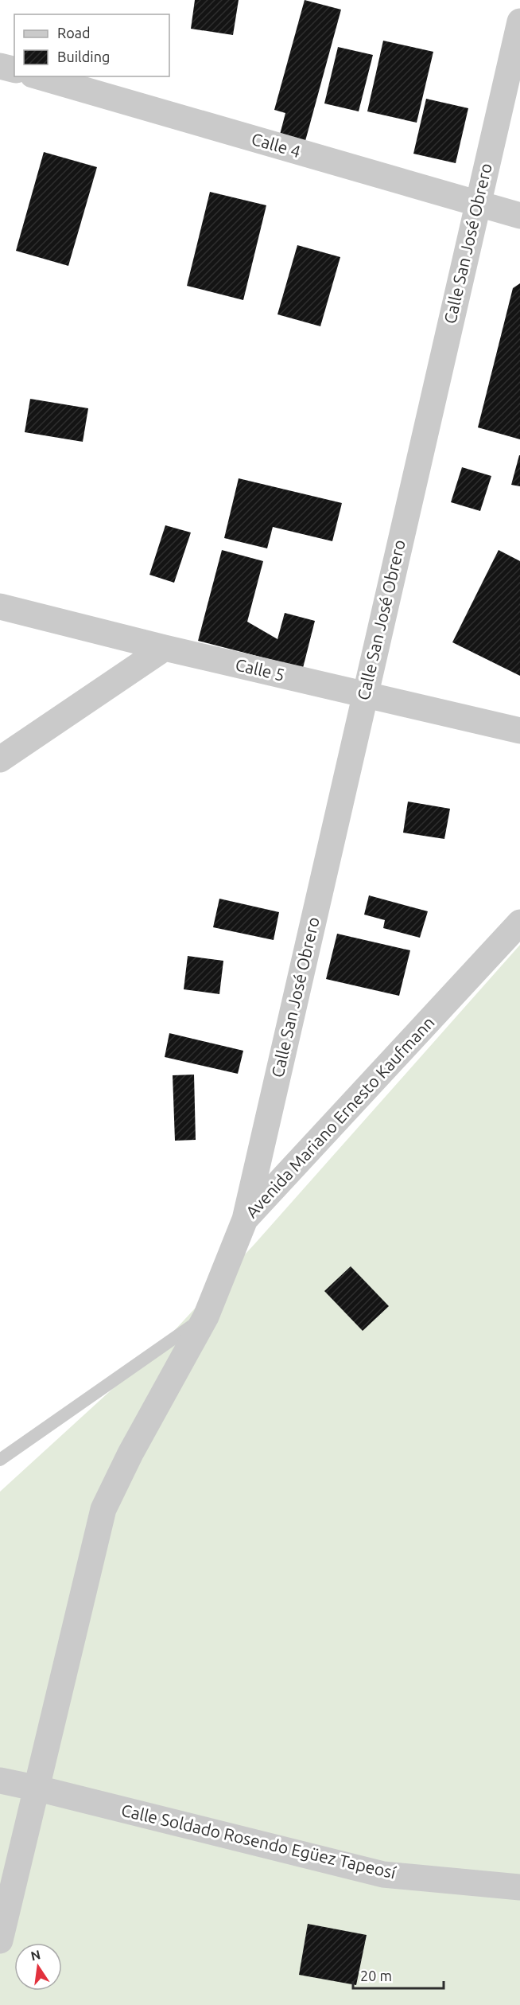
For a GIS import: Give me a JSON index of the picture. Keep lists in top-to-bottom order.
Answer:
{
  "streets": {
    "street": [
      "Calle 4",
      "Calle San José Obrero",
      "Calle 5",
      "Avenida Mariano Ernesto Kaufmann",
      "Calle Soldado Rosendo Egüez Tapeosí"
    ]
  },
  "crossings": [
    ["Calle 4", "Calle San José Obrero"],
    ["Calle San José Obrero", "Calle 5"],
    ["Calle San José Obrero", "Avenida Mariano Ernesto Kaufmann"],
    ["Avenida Mariano Ernesto Kaufmann", "Calle Soldado Rosendo Egüez Tapeosí"]
  ],
  "legend": ["Road", "Building"],
  "scale_bar": "20 m",
  "north": "top"
}
